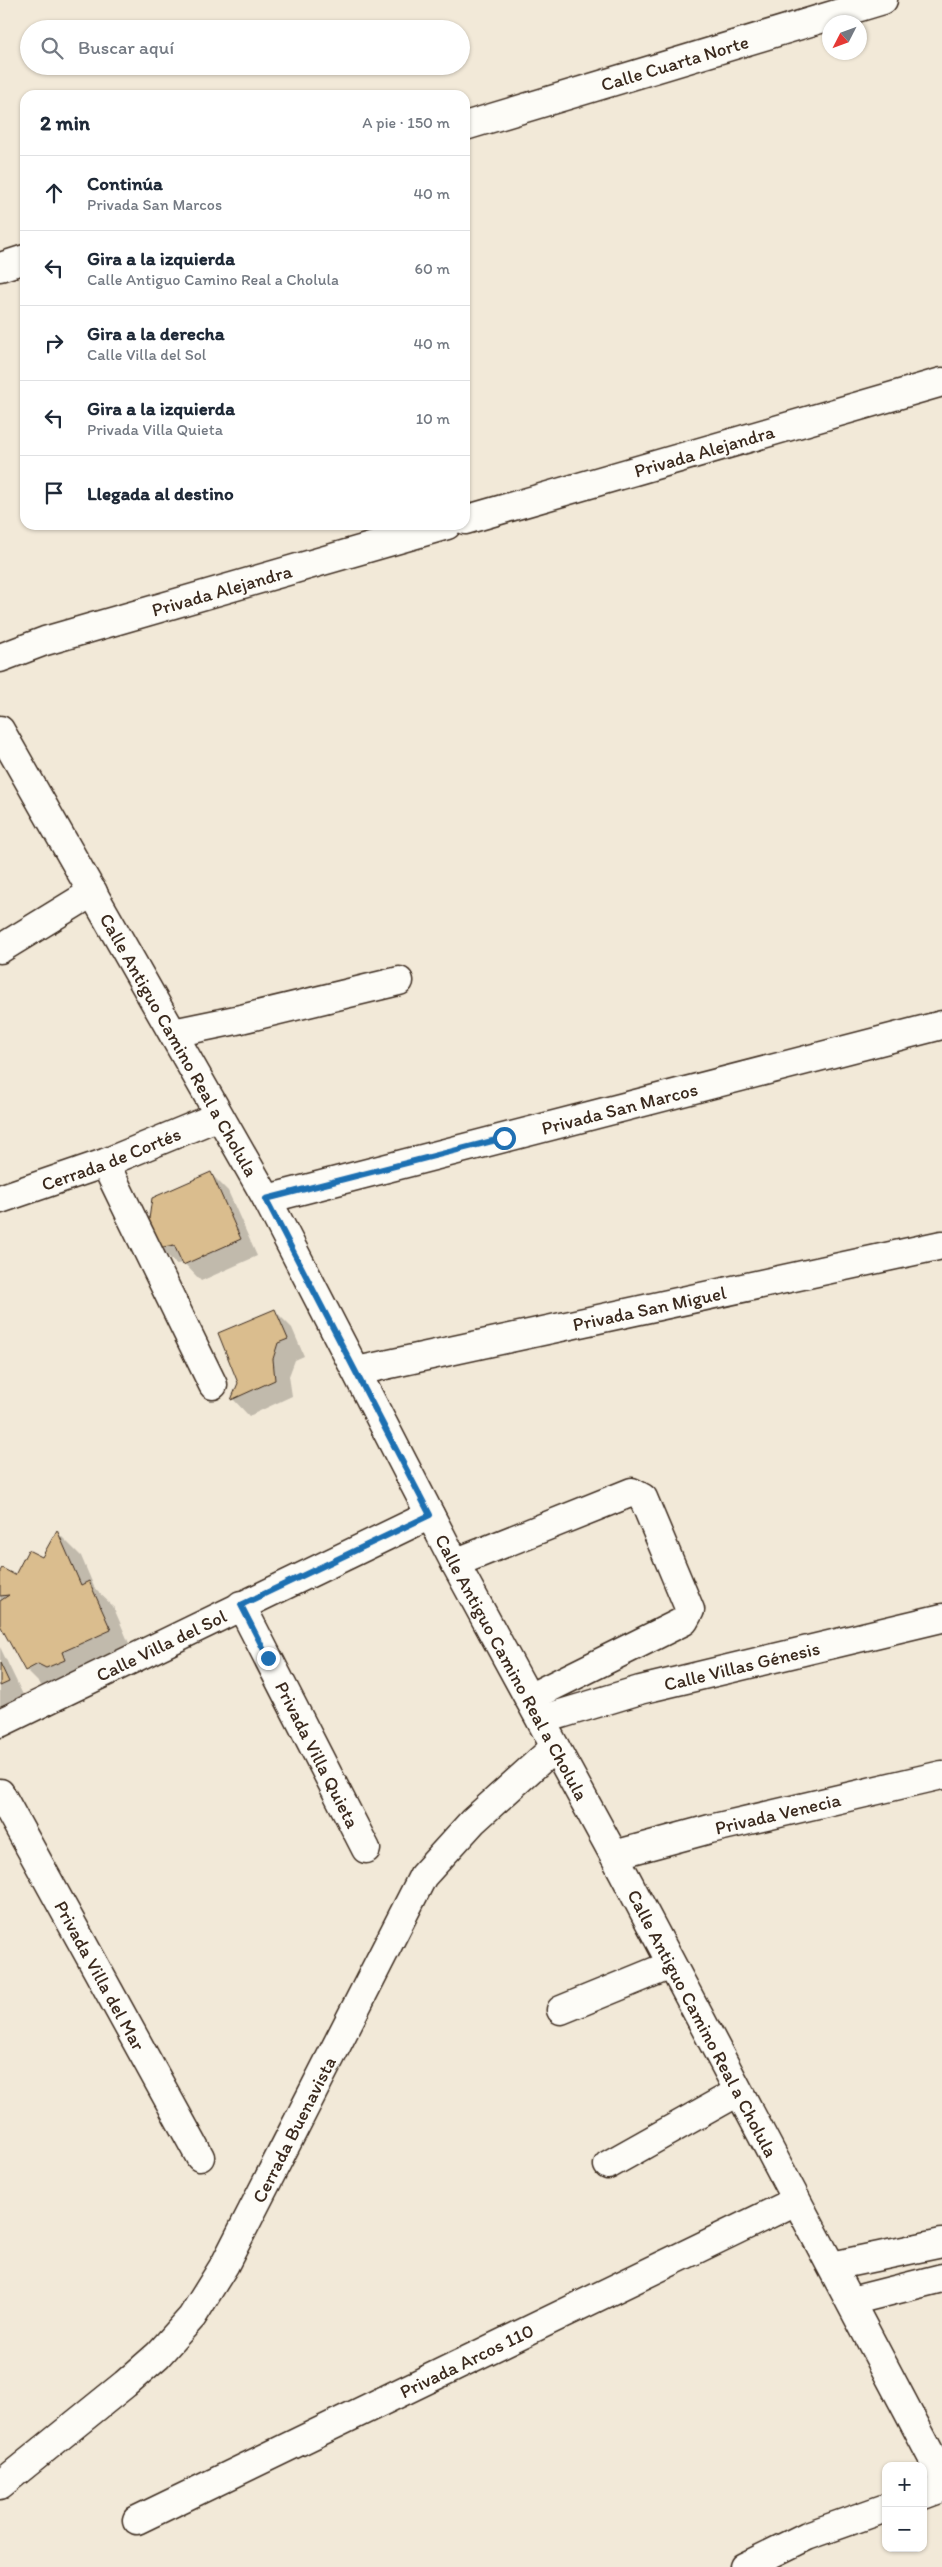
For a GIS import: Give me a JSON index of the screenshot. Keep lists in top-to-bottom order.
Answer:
{
  "streets": {
    "street": [
      "Calle Cuarta Norte",
      "Privada Alejandra",
      "Calle Antiguo Camino Real a Cholula",
      "Privada San Marcos",
      "Cerrada de Cortés",
      "Privada San Miguel",
      "Calle Villa del Sol",
      "Calle Villas Génesis",
      "Privada Villa Quieta",
      "Privada Venecia",
      "Privada Villa del Mar",
      "Cerrada Buenavista",
      "Privada Arcos 110"
    ]
  },
  "crossings": [
    ["Calle Antiguo Camino Real a Cholula", "Privada San Marcos"],
    ["Calle Antiguo Camino Real a Cholula", "Cerrada de Cortés"],
    ["Calle Antiguo Camino Real a Cholula", "Privada San Miguel"],
    ["Calle Antiguo Camino Real a Cholula", "Calle Villa del Sol"],
    ["Calle Antiguo Camino Real a Cholula", "Calle Villas Génesis"],
    ["Calle Antiguo Camino Real a Cholula", "Privada Venecia"],
    ["Calle Antiguo Camino Real a Cholula", "Cerrada Buenavista"],
    ["Calle Antiguo Camino Real a Cholula", "Privada Arcos 110"],
    ["Calle Villa del Sol", "Privada Villa Quieta"]
  ],
  "north": "bottom left",
  "page": {
    "search": "Buscar aquí",
    "heading": ["2 min", "A pie · 150 m"],
    "list": [
      ["Continúa", "Privada San Marcos", "40 m"],
      ["Gira a la izquierda", "Calle Antiguo Camino Real a Cholula", "60 m"],
      ["Gira a la derecha", "Calle Villa del Sol", "40 m"],
      ["Gira a la izquierda", "Privada Villa Quieta", "10 m"],
      "Llegada al destino"
    ],
    "map_buttons": ["+", "−"]
  }
}
